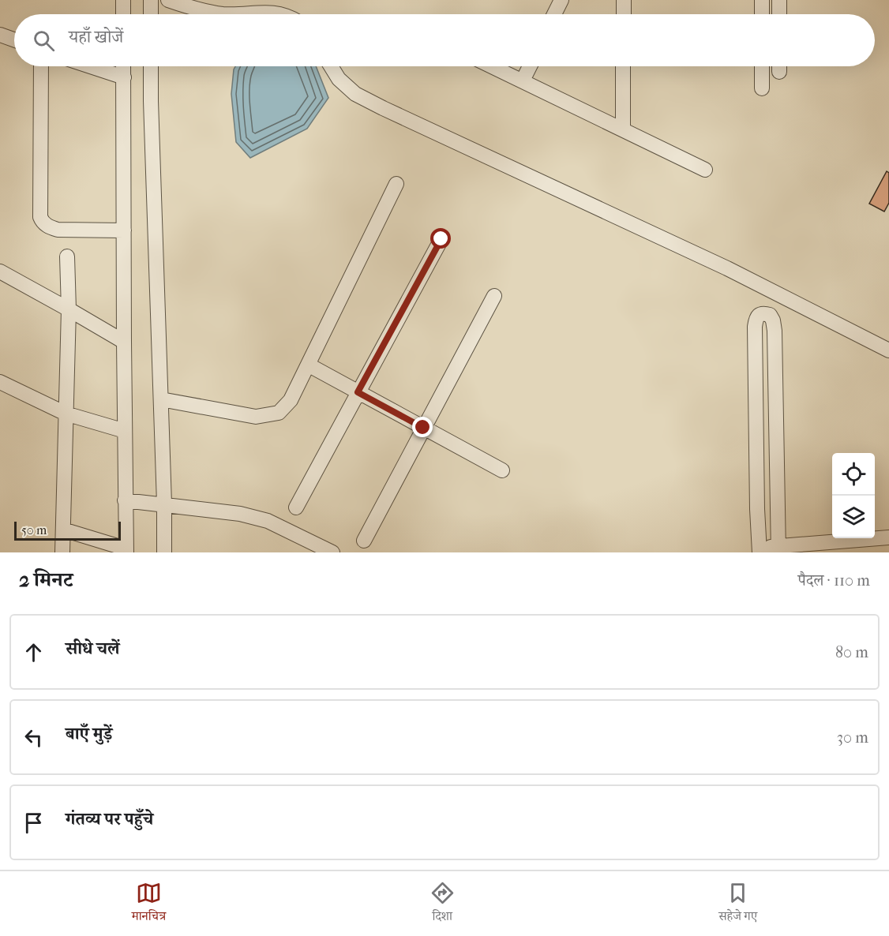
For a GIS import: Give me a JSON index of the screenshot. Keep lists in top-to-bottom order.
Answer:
{
  "scale_bar": "50 m",
  "page": {
    "search": "यहाँ खोजें",
    "scale": "50 m",
    "heading": ["2 मिनट", "पैदल · 110 m"],
    "list": [
      ["सीधे चलें", "80 m"],
      ["बाएँ मुड़ें", "30 m"],
      "गंतव्य पर पहुँचे"
    ],
    "nav": ["मानचित्र", "दिशा", "सहेजे गए"]
  }
}
